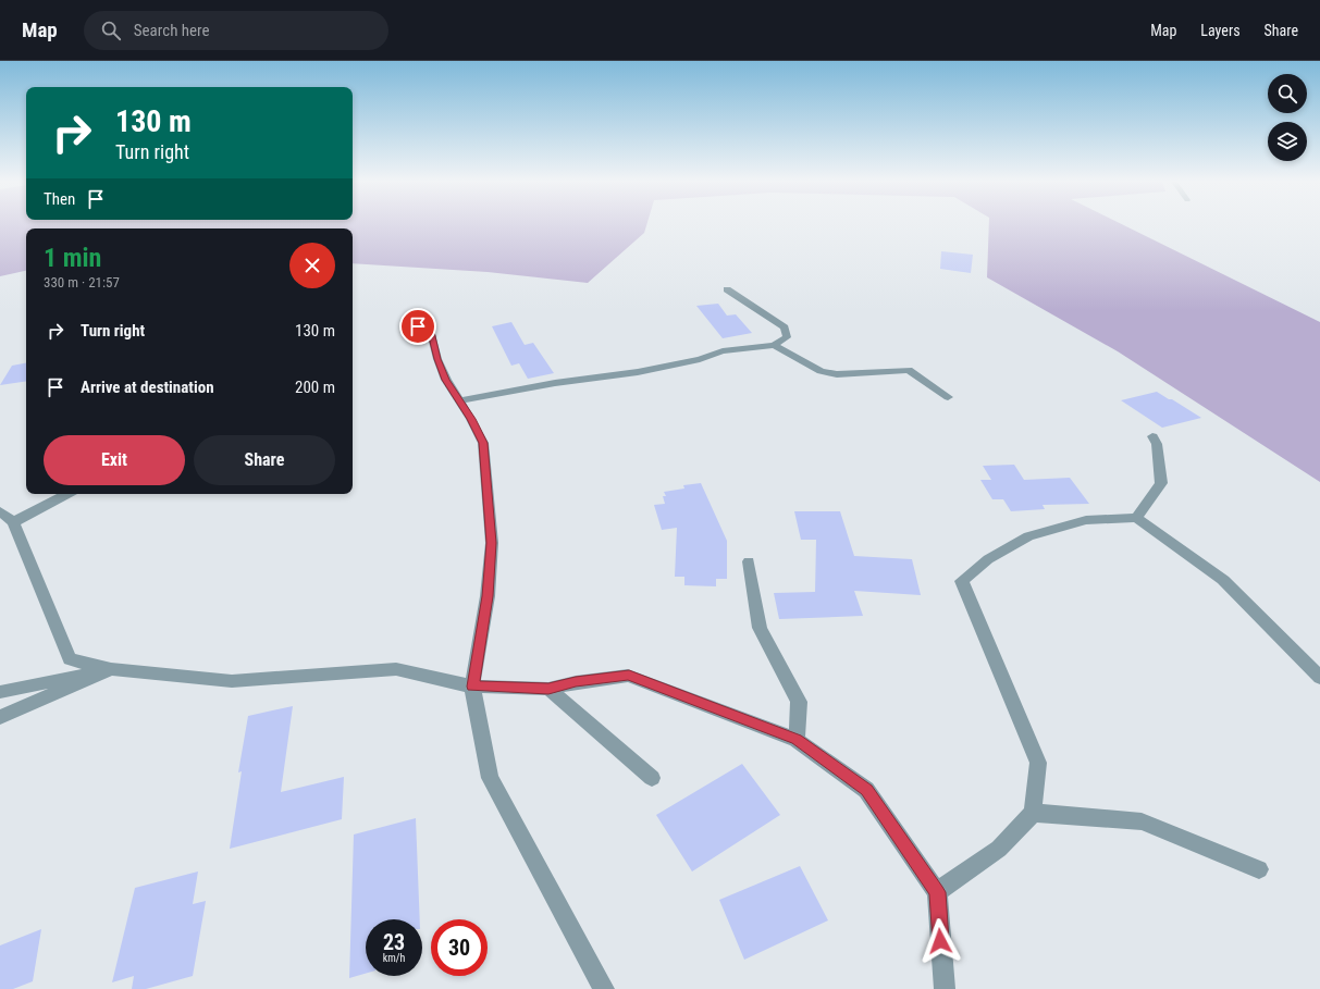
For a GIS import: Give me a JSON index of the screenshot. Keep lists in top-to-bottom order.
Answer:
{
  "page": {
    "header": "Map",
    "search": "Search here",
    "nav": ["Map", "Layers", "Share"],
    "turn": ["130 m", "Turn right"],
    "then": "Then",
    "heading": ["1 min", "330 m · 21:57"],
    "list": [
      {
        "name": "Turn right",
        "value": "130 m"
      },
      {
        "name": "Arrive at destination",
        "value": "200 m"
      }
    ],
    "buttons": ["Exit", "Share"],
    "speed": "23 km/h",
    "limit": "30"
  }
}
